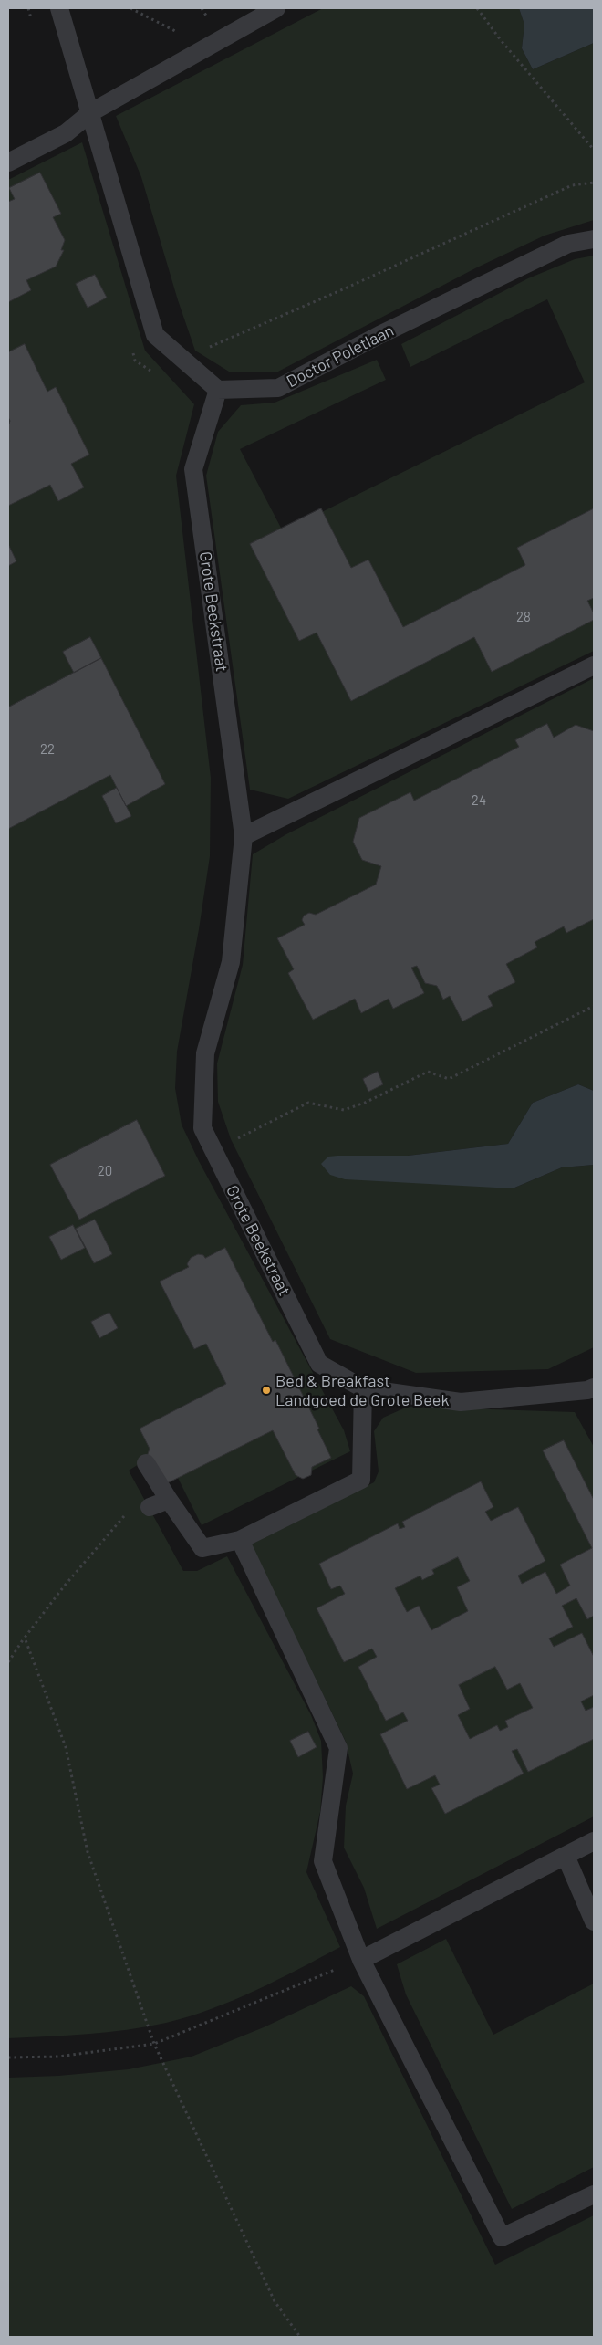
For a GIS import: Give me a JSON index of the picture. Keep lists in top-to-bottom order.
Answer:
{
  "streets": {
    "lane": ["Doctor Poletlaan", "Grote Beekstraat"]
  },
  "crossings": [
    ["Doctor Poletlaan", "Grote Beekstraat"]
  ],
  "places": ["Bed & Breakfast Landgoed de Grote Beek"],
  "house_numbers": [
    "28",
    "22",
    "24",
    "20"
  ]
}
